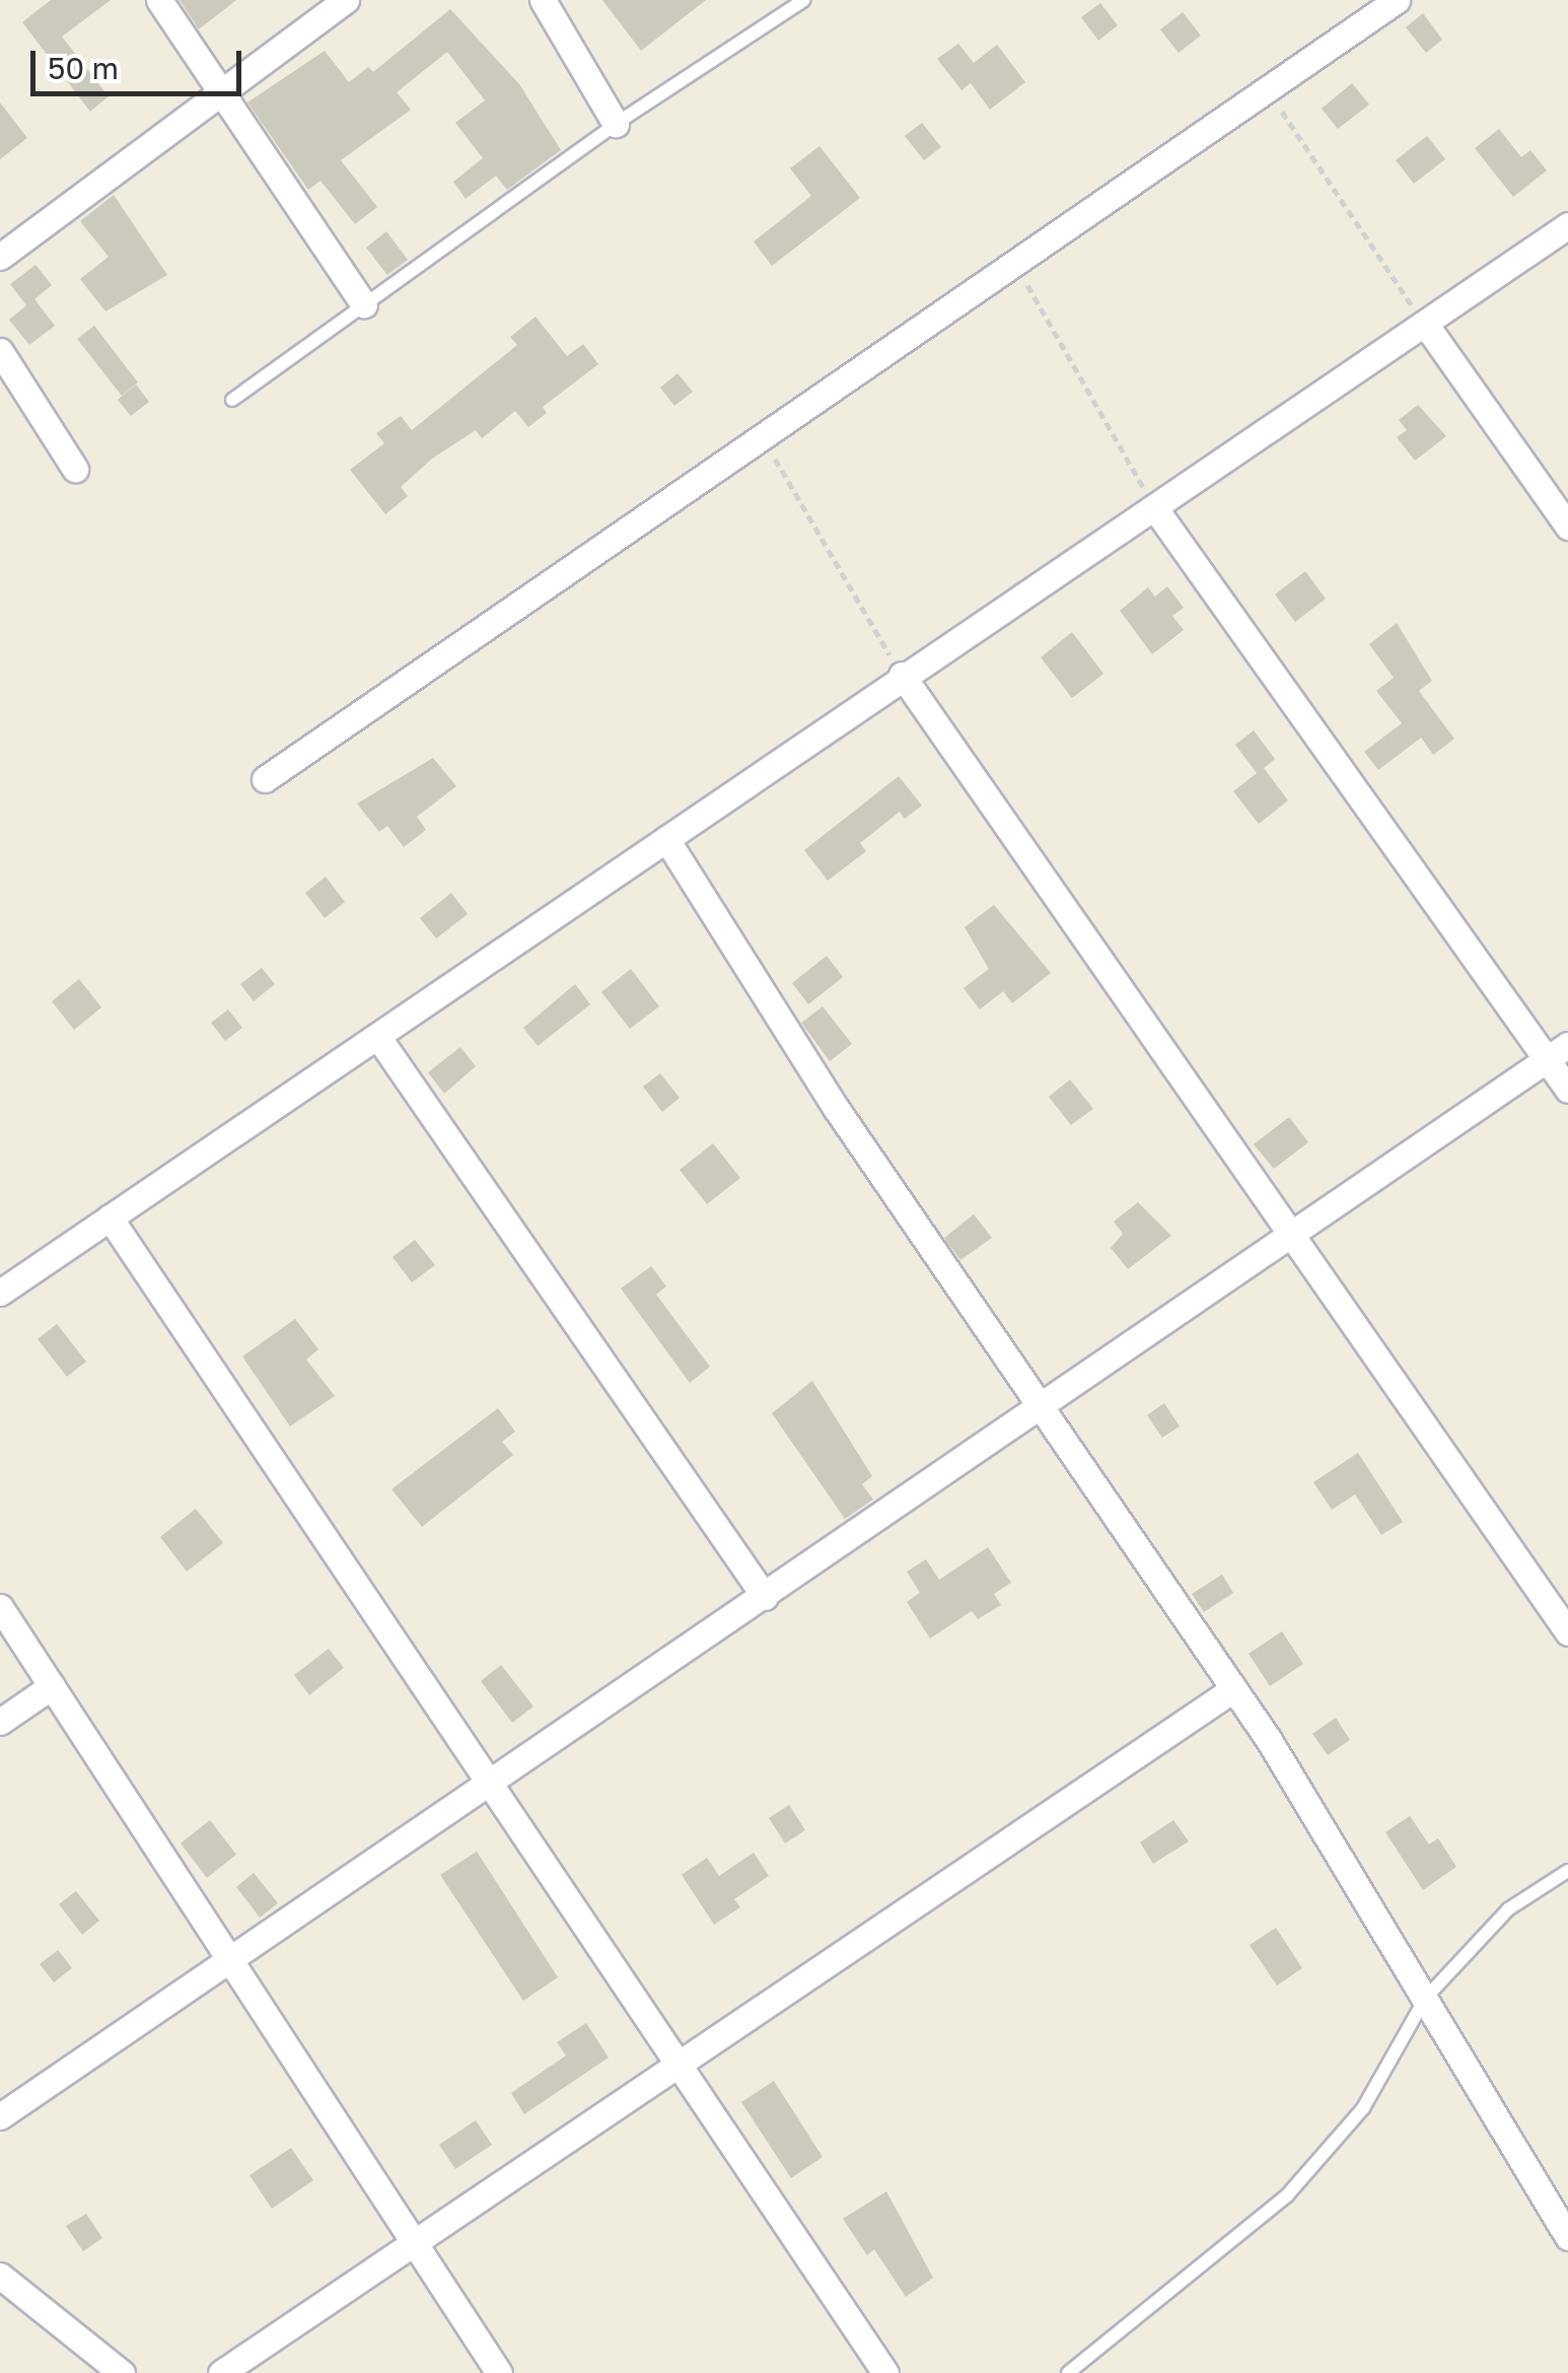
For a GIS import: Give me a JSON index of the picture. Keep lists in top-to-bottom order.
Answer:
{
  "scale_bar": "50 m"
}
